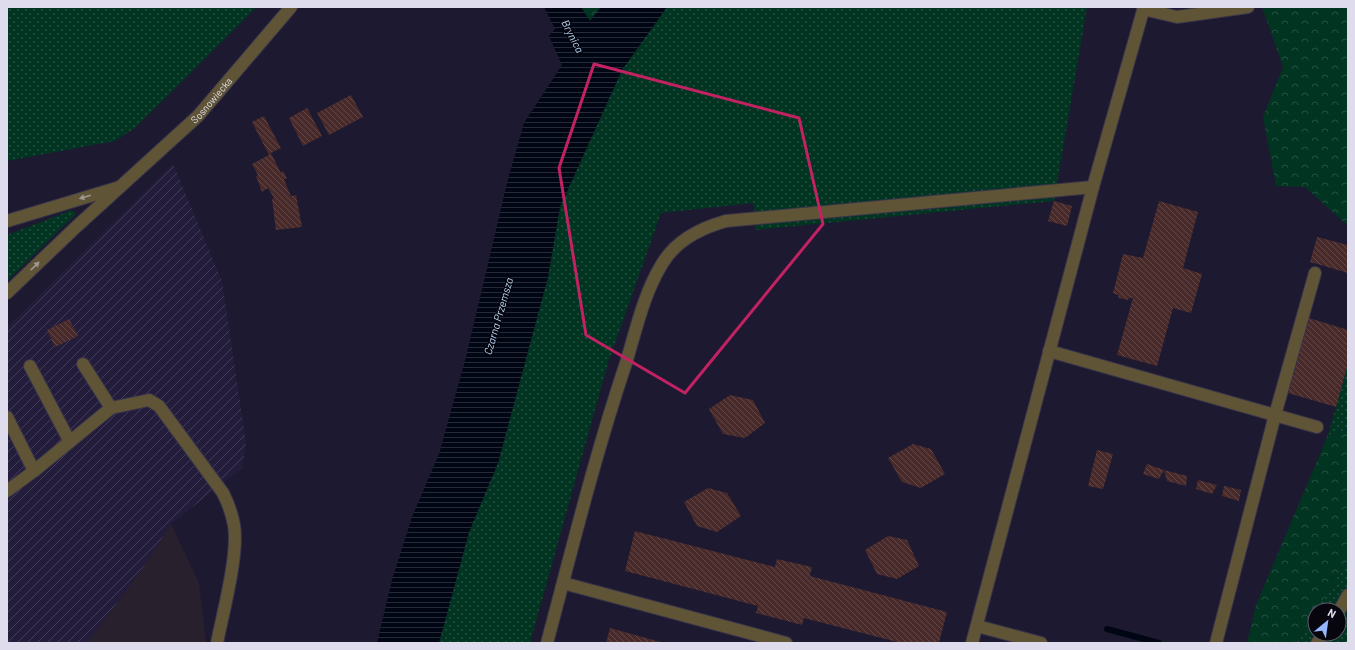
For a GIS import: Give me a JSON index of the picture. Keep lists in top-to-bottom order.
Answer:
{
  "streets": {
    "street": ["Sosnowiecka"]
  },
  "water": ["Brynica", "Czarna Przemsza"],
  "north": "top right"
}
